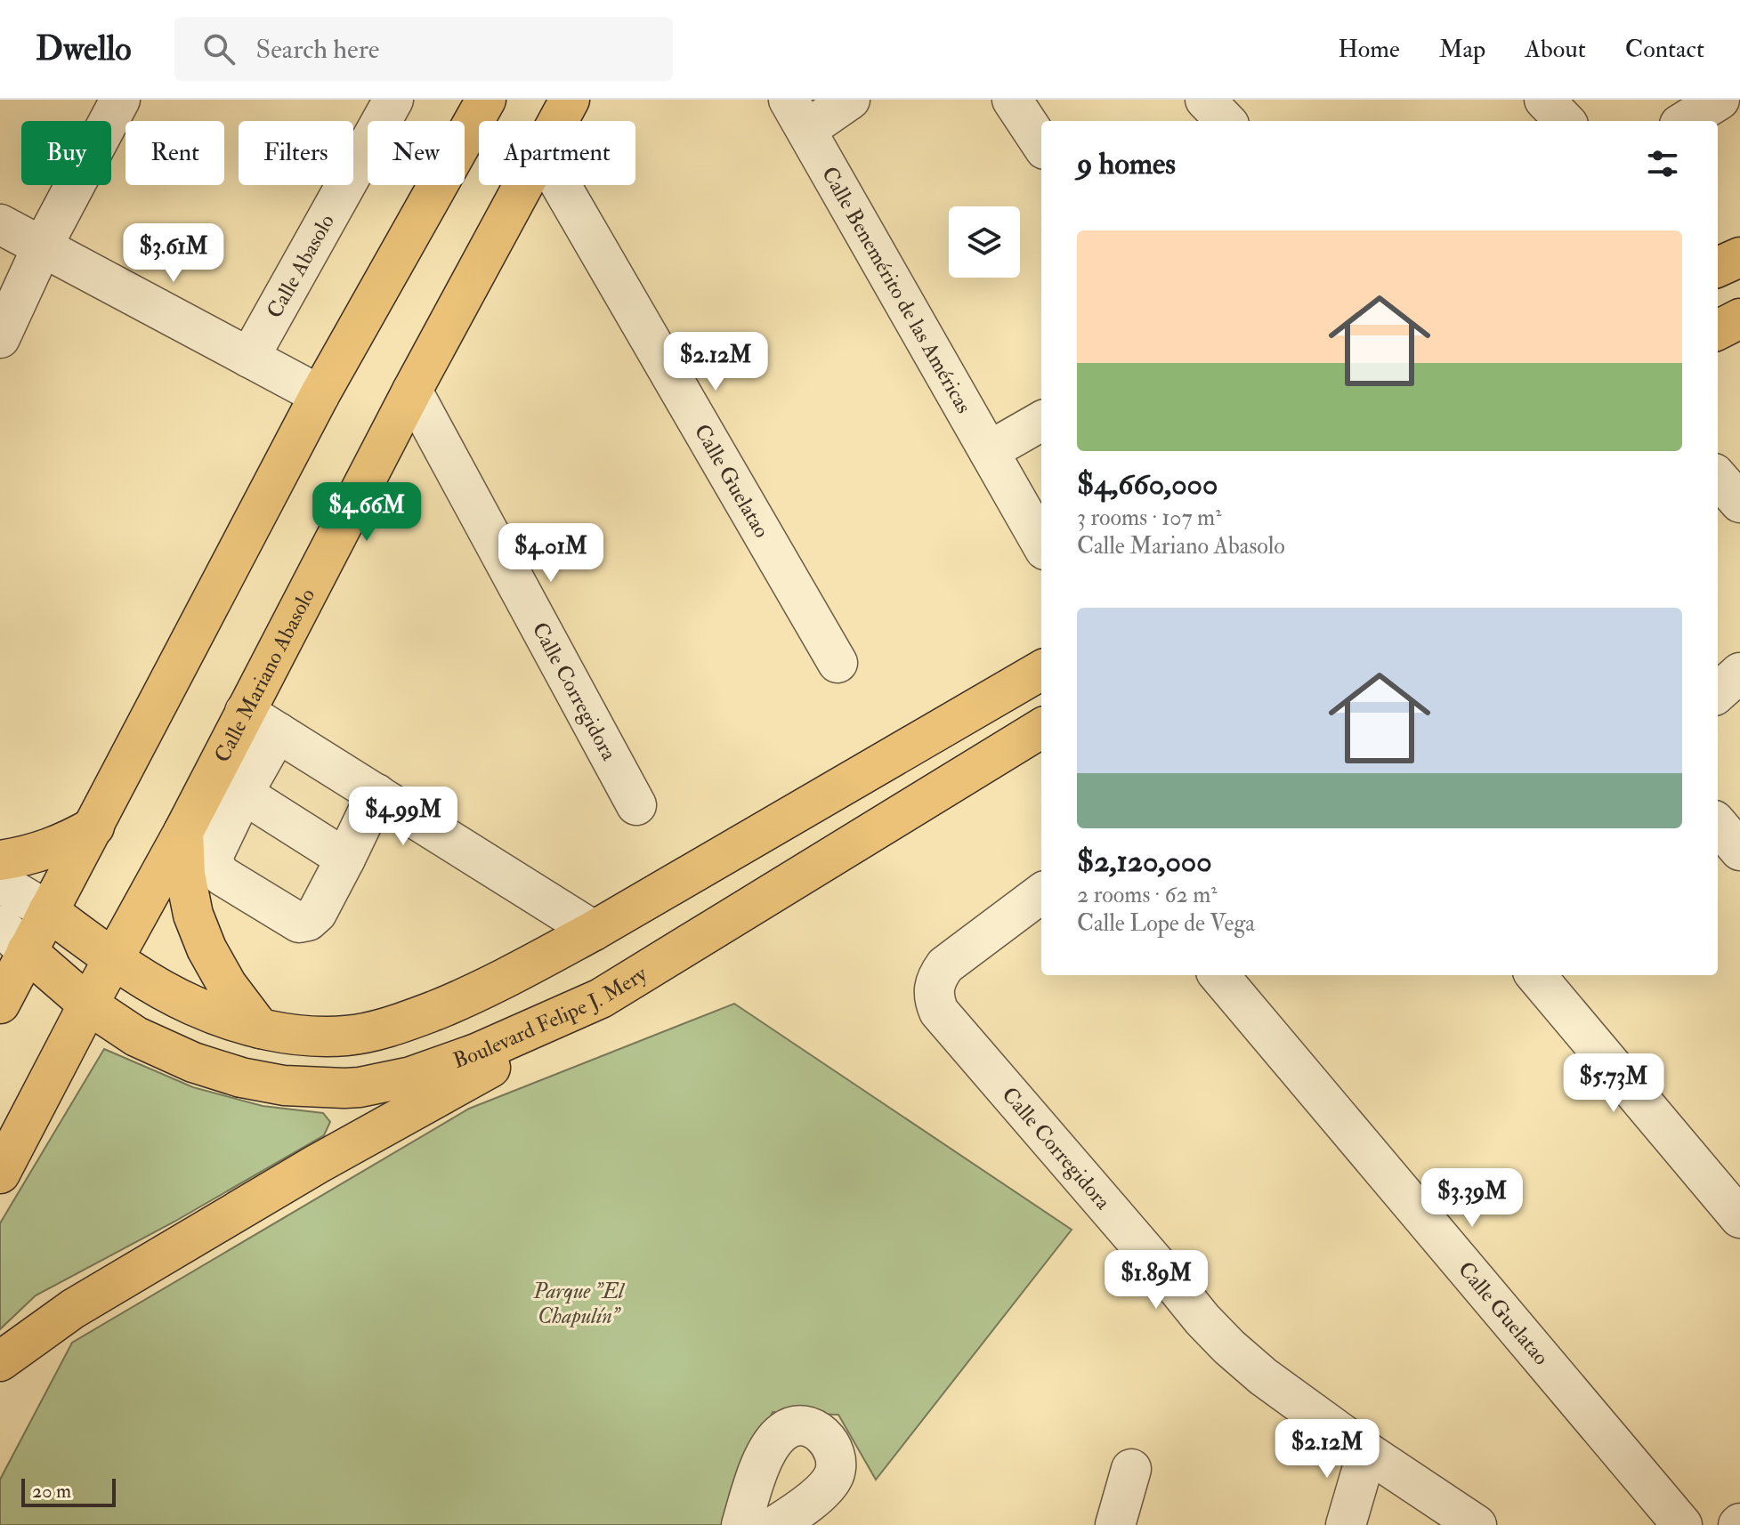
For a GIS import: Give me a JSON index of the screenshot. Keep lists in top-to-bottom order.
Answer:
{
  "streets": {
    "main road": ["Calle Mariano Abasolo", "Boulevard Felipe J. Mery"],
    "street": [
      "Calle Abasolo",
      "Calle Benemérito de las Américas",
      "Calle Guelatao",
      "Calle Corregidora"
    ]
  },
  "crossings": [
    ["Calle Mariano Abasolo", "Calle Corregidora"],
    ["Calle Mariano Abasolo", "Boulevard Felipe J. Mery"]
  ],
  "parks": ["Parque \"El Chapulín\""],
  "scale_bar": "20 m",
  "page": {
    "header": "Dwello",
    "search": "Search here",
    "nav": [
      "Home",
      "Map",
      "About",
      "Contact"
    ],
    "chip": [
      "Buy",
      "Rent",
      "Filters",
      "New",
      "Apartment"
    ],
    "heading": "9 homes",
    "list": [
      {
        "name": "$4,660,000",
        "note": "3 rooms · 107 m² · Calle Mariano Abasolo"
      },
      {
        "name": "$2,120,000",
        "note": "2 rooms · 62 m² · Calle Lope de Vega"
      }
    ],
    "price": [
      "$3.61M",
      "$2.12M",
      "$4.66M",
      "$4.01M",
      "$4.99M",
      "$5.73M",
      "$3.39M",
      "$1.89M",
      "$2.12M"
    ],
    "scale": "20 m"
  }
}
